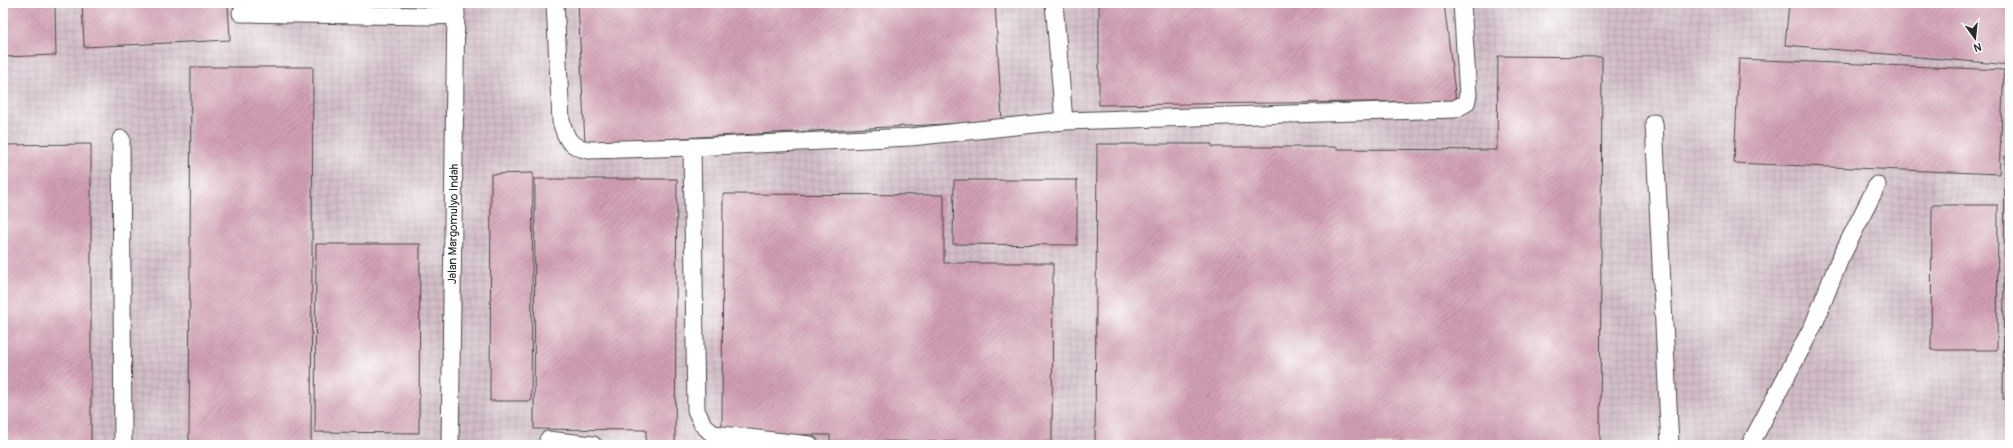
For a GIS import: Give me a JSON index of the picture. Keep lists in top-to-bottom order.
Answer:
{
  "streets": {
    "lane": ["Jalan Margomulyo Indah"]
  },
  "north": "bottom"
}
